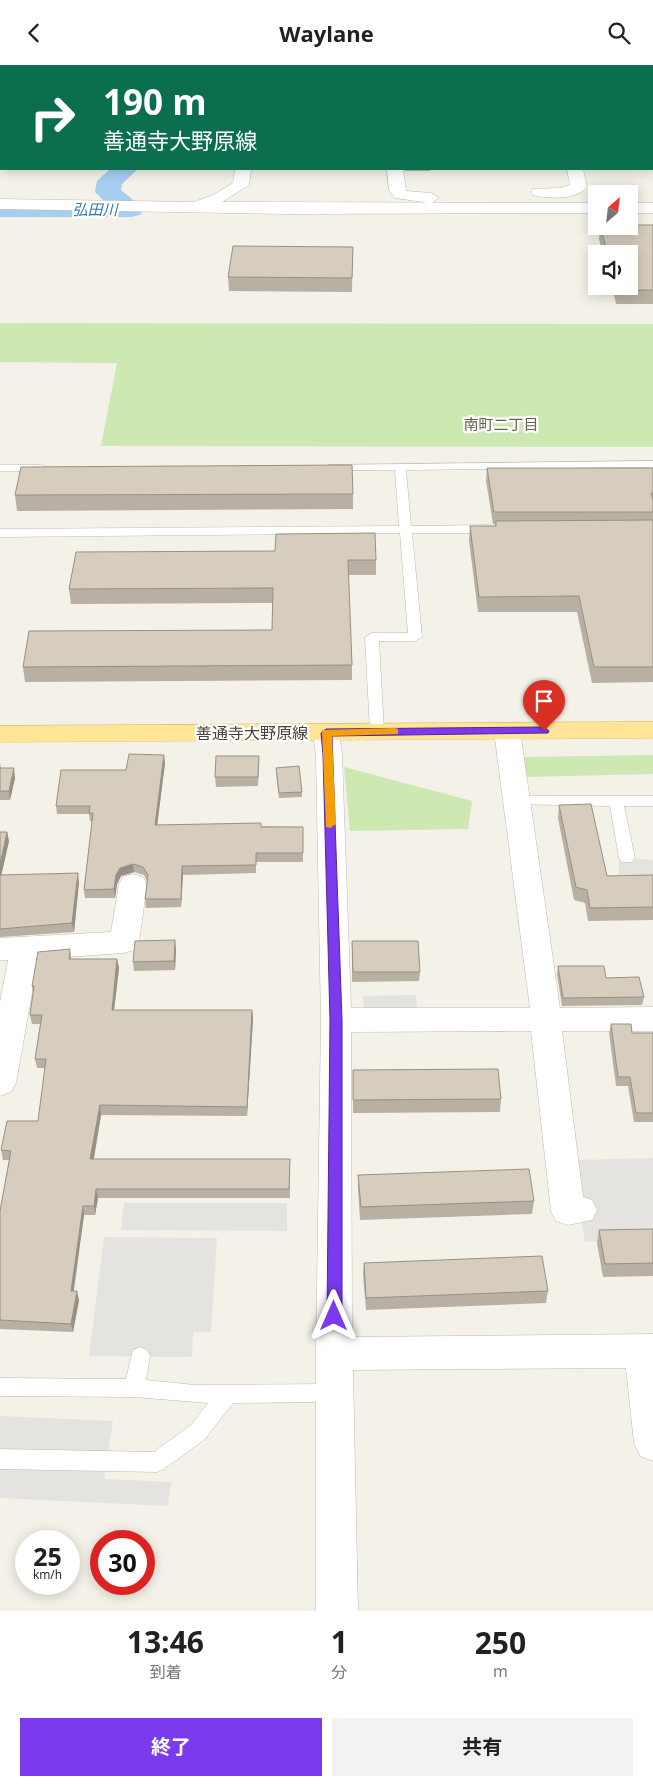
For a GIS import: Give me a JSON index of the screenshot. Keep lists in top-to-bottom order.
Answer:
{
  "streets": {
    "main road": ["善通寺大野原線"]
  },
  "districts": ["南町二丁目"],
  "water": ["弘田川"],
  "north": "top right",
  "page": {
    "header": "Waylane",
    "turn": ["190 m", "善通寺大野原線"],
    "speed": "25 km/h",
    "limit": "30",
    "eta": [
      "13:46",
      "到着",
      "1",
      "分",
      "250",
      "m"
    ],
    "buttons": ["終了", "共有"]
  }
}
